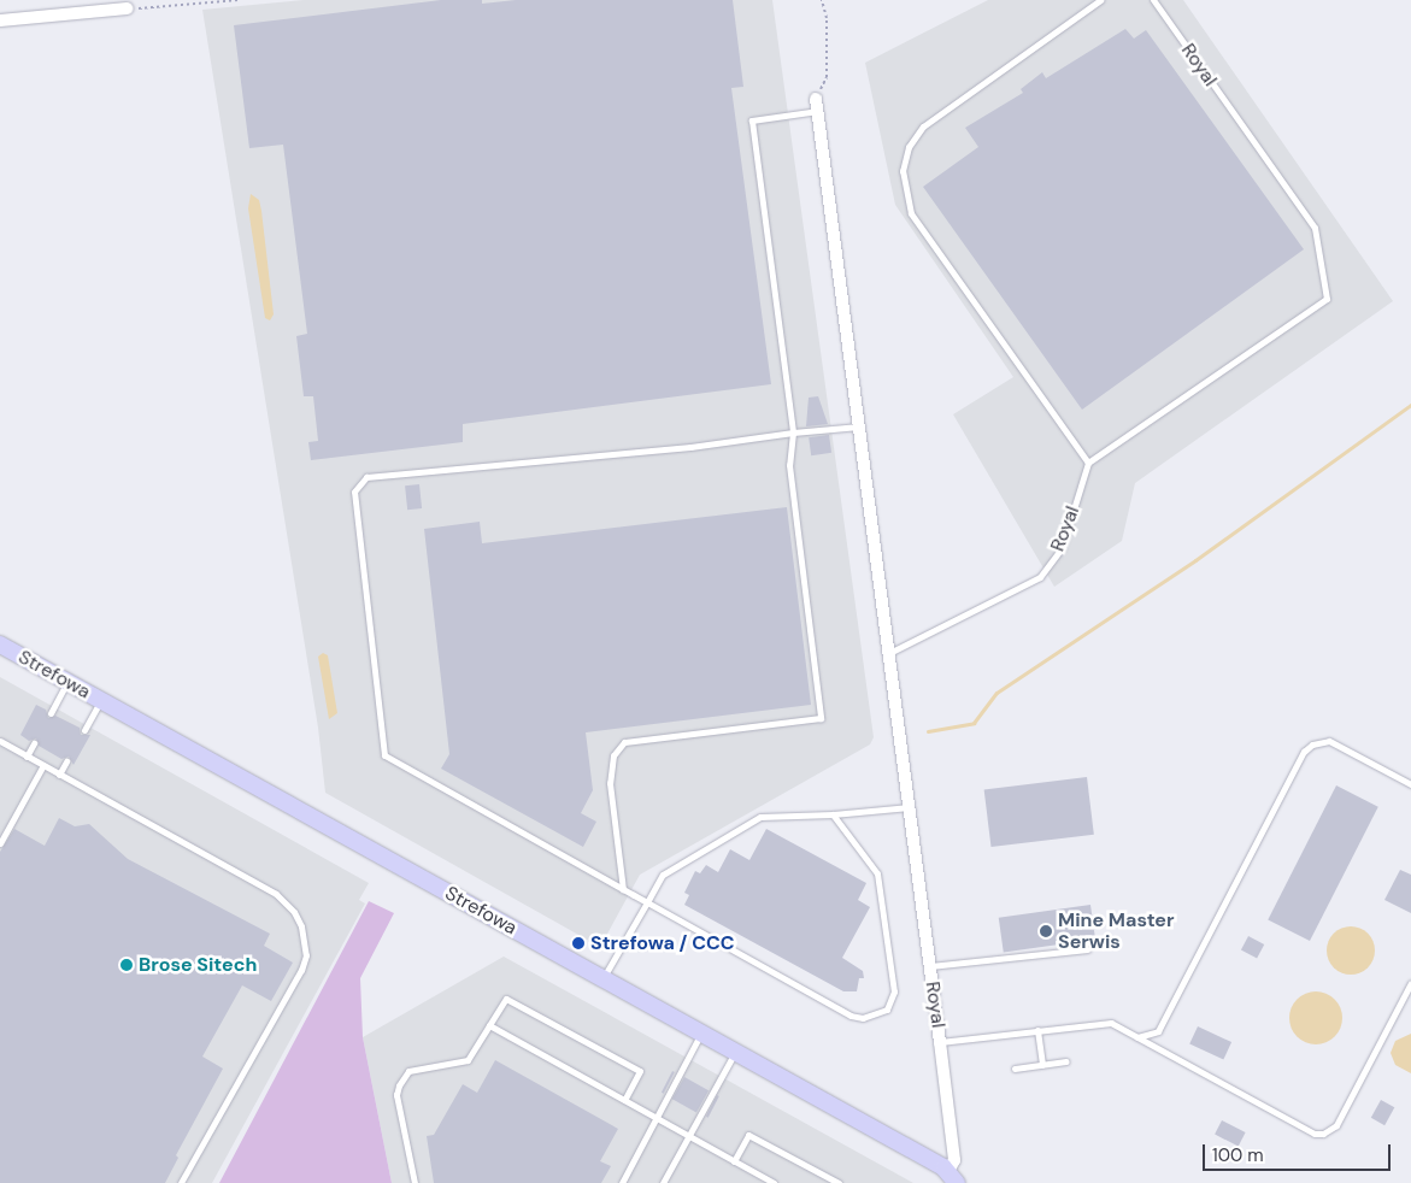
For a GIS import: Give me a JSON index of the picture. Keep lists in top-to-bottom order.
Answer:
{
  "streets": {
    "street": ["Royal", "Strefowa"]
  },
  "crossings": [
    ["Royal", "Strefowa"]
  ],
  "places": ["Mine Master Serwis", "Strefowa / CCC", "Brose Sitech"],
  "scale_bar": "100 m"
}
